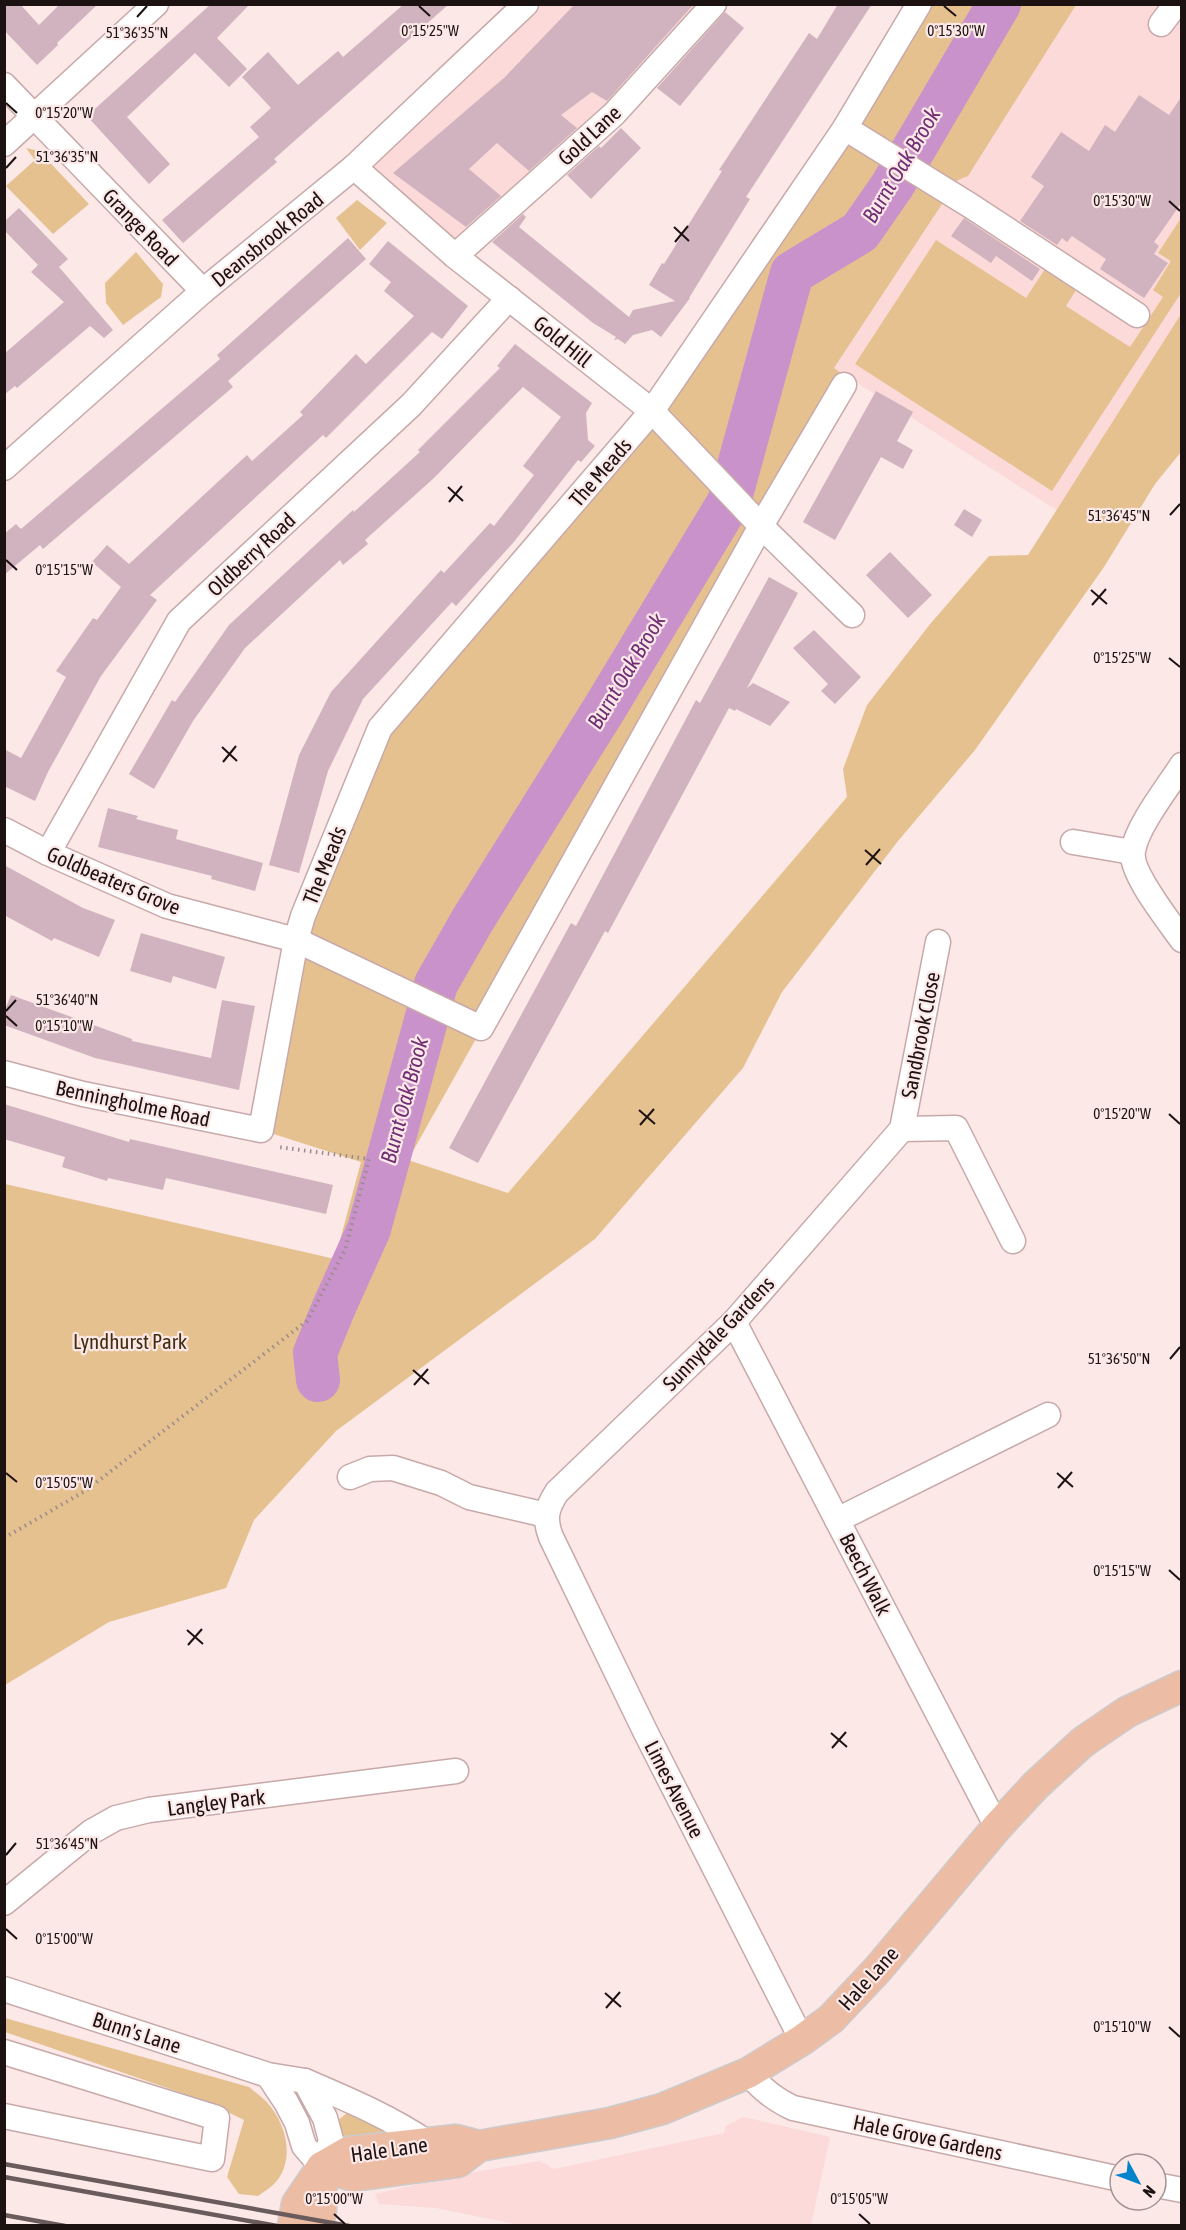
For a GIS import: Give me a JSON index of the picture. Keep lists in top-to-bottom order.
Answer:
{
  "streets": {
    "main road": ["Hale Lane"],
    "street": [
      "Gold Lane",
      "Grange Road",
      "Deansbrook Road",
      "Gold Hill",
      "The Meads",
      "Oldberry Road",
      "Goldbeaters Grove",
      "Sandbrook Close",
      "Benningholme Road",
      "Sunnydale Gardens",
      "Beech Walk",
      "Limes Avenue",
      "Langley Park",
      "Bunn's Lane",
      "Hale Grove Gardens"
    ]
  },
  "crossings": [
    ["Gold Lane", "Gold Hill"],
    ["Grange Road", "Deansbrook Road"],
    ["Deansbrook Road", "Gold Hill"],
    ["Gold Hill", "The Meads"],
    ["Gold Hill", "Oldberry Road"],
    ["The Meads", "Goldbeaters Grove"],
    ["The Meads", "Benningholme Road"],
    ["Oldberry Road", "Goldbeaters Grove"],
    ["Sandbrook Close", "Sunnydale Gardens"],
    ["Sunnydale Gardens", "Beech Walk"],
    ["Sunnydale Gardens", "Limes Avenue"],
    ["Beech Walk", "Hale Lane"],
    ["Limes Avenue", "Hale Lane"],
    ["Hale Lane", "Bunn's Lane"],
    ["Hale Lane", "Hale Grove Gardens"]
  ],
  "water": ["Burnt Oak Brook"],
  "parks": ["Lyndhurst Park"],
  "north": "bottom right",
  "coordinates": [
    "0°15'25\"W",
    "0°15'30\"W",
    "51°36'35\"N",
    "0°15'20\"W",
    "51°36'45\"N",
    "0°15'15\"W",
    "51°36'40\"N",
    "0°15'10\"W",
    "51°36'50\"N",
    "0°15'05\"W",
    "0°15'00\"W"
  ]
}
